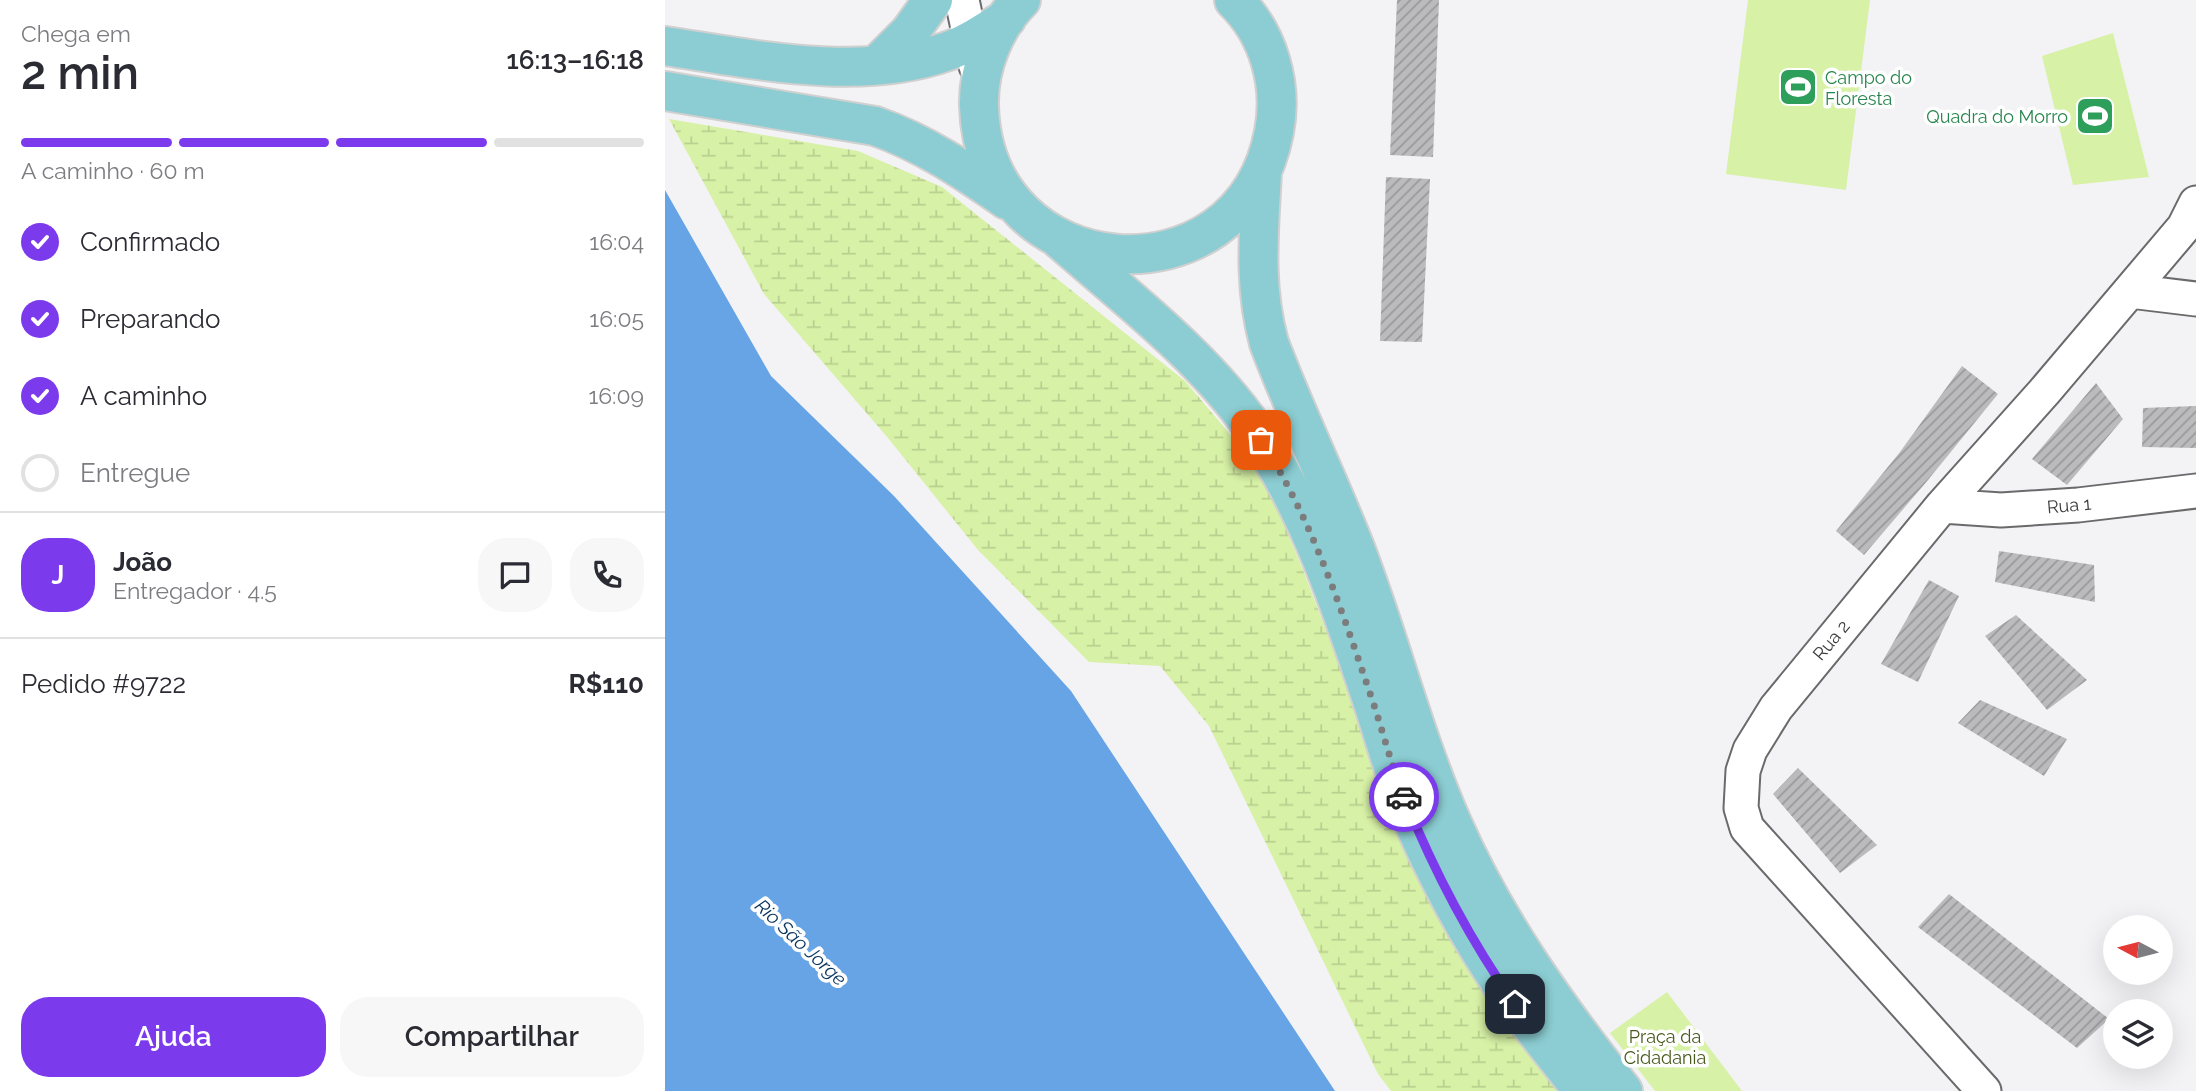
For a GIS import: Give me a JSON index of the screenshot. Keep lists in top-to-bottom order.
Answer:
{
  "streets": {
    "street": ["Rua 1", "Rua 2"]
  },
  "crossings": [
    ["Rua 1", "Rua 2"]
  ],
  "water": ["Rio São Jorge"],
  "parks": ["Praça da Cidadania"],
  "places": {
    "sports": ["Campo do Floresta", "Quadra do Morro"]
  },
  "north": "left",
  "page": {
    "heading": ["2 min", "Chega em", "16:13–16:18"],
    "panel": [
      "João",
      "Entregador · 4.5",
      "Pedido #9722",
      "R$110"
    ],
    "bar": "A caminho · 60 m",
    "list": [
      ["Confirmado", "16:04"],
      ["Preparando", "16:05"],
      ["A caminho", "16:09"],
      "Entregue"
    ],
    "round": "J",
    "buttons": ["Ajuda", "Compartilhar"]
  }
}
